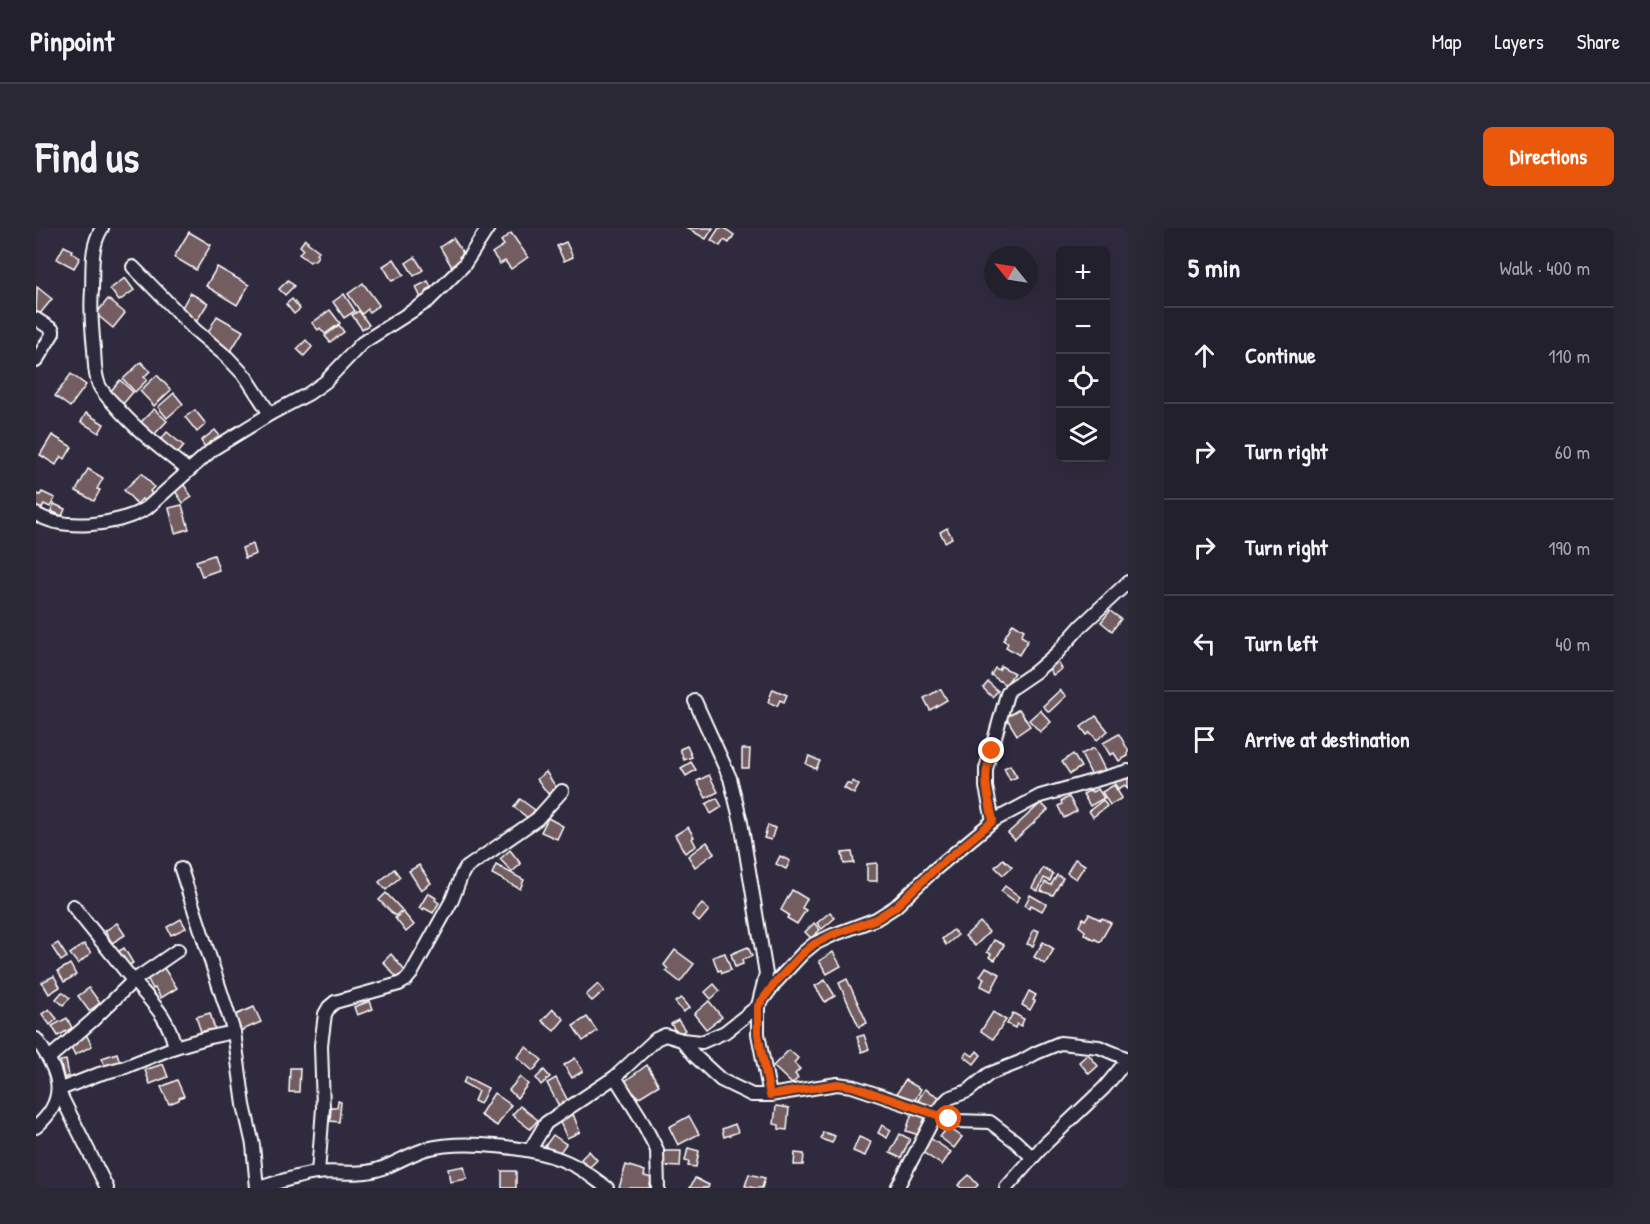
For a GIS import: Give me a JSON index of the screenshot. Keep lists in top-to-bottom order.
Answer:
{
  "north": "top left",
  "page": {
    "header": "Pinpoint",
    "nav": ["Map", "Layers", "Share"],
    "buttons": "Directions",
    "title": "Find us",
    "heading": ["5 min", "Walk · 400 m"],
    "map_buttons": ["+", "−"],
    "list": [
      ["Continue", "110 m"],
      ["Turn right", "60 m"],
      ["Turn right", "190 m"],
      ["Turn left", "40 m"],
      "Arrive at destination"
    ]
  }
}
